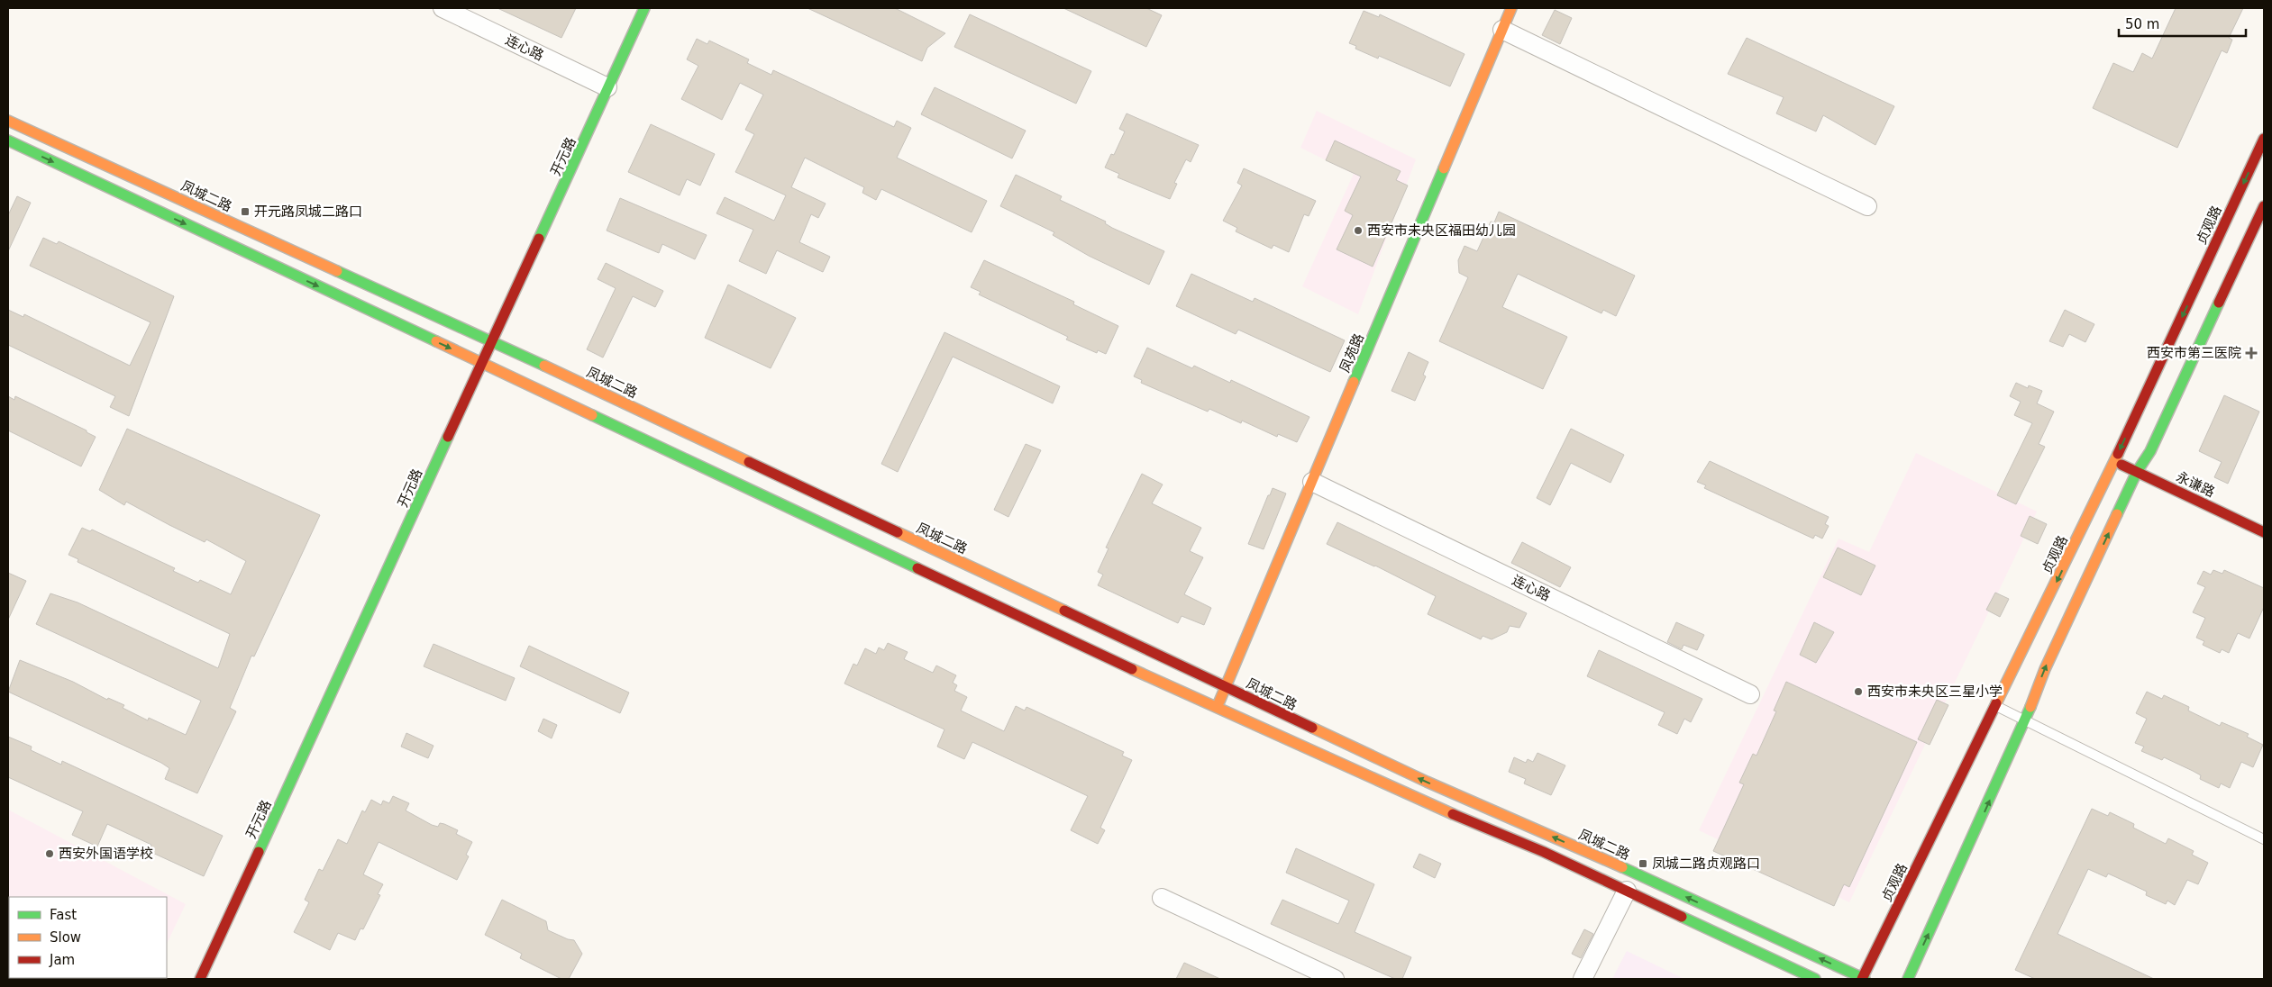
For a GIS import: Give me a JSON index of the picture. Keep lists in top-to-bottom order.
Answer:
{
  "streets": {
    "main road": [
      "开元路",
      "凤城二路",
      "贞观路",
      "凤苑路",
      "永谦路"
    ],
    "street": ["连心路"]
  },
  "crossings": [
    ["连心路", "开元路"],
    ["连心路", "凤苑路"],
    ["开元路", "凤城二路"],
    ["凤城二路", "贞观路"],
    ["凤城二路", "凤苑路"],
    ["贞观路", "永谦路"]
  ],
  "places": {
    "transit": ["开元路凤城二路口", "凤城二路贞观路口"],
    "other": ["西安市未央区福田幼儿园", "西安市未央区三星小学", "西安外国语学校"],
    "health": ["西安市第三医院"]
  },
  "legend": ["Fast", "Slow", "Jam"],
  "scale_bar": "50 m"
}
